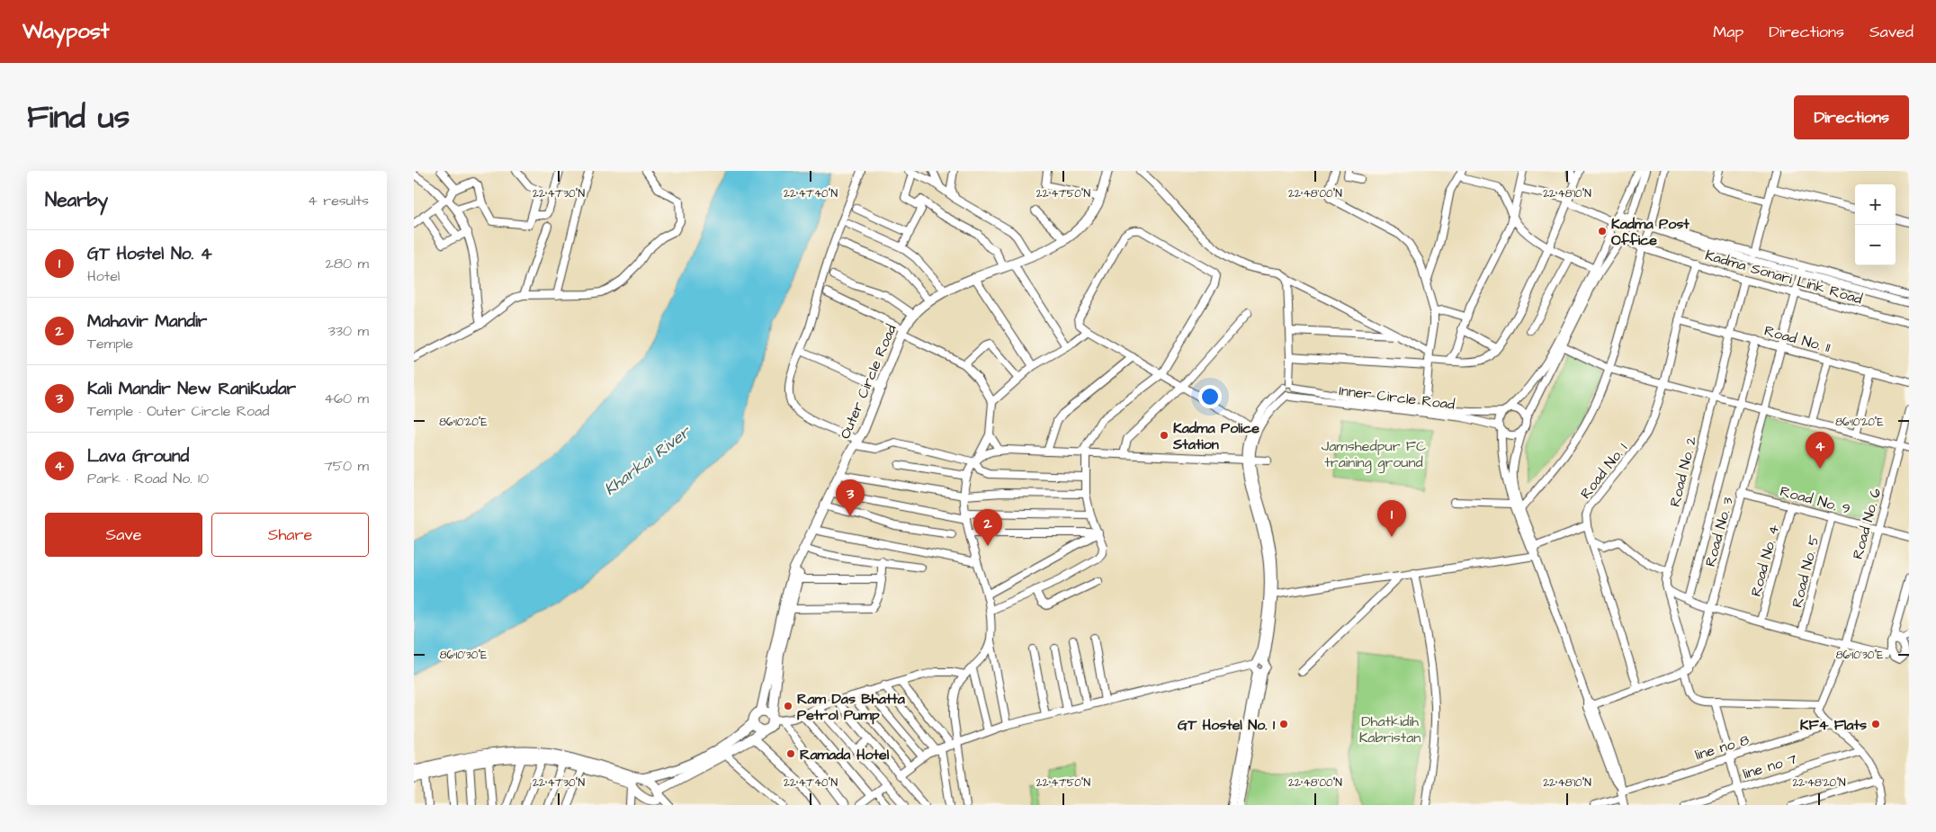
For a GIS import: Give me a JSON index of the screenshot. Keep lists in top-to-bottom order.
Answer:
{
  "streets": {
    "main road": ["Outer Circle Road"],
    "street": [
      "Kadma Sonari Link Road",
      "Road No. 11",
      "Inner Circle Road",
      "Road No. 1",
      "Road No. 2",
      "Road No. 9",
      "Road No. 6",
      "Road No. 3",
      "Road No. 4",
      "Road No. 5",
      "line no 8",
      "line no 7"
    ]
  },
  "crossings": [
    ["Kadma Sonari Link Road", "Road No. 1"],
    ["Kadma Sonari Link Road", "Road No. 2"],
    ["Kadma Sonari Link Road", "Road No. 3"],
    ["Road No. 11", "Road No. 1"],
    ["Road No. 11", "Road No. 2"],
    ["Road No. 11", "Road No. 3"],
    ["Road No. 2", "Road No. 3"],
    ["Road No. 9", "Road No. 6"],
    ["Road No. 9", "Road No. 3"],
    ["Road No. 9", "Road No. 4"],
    ["Road No. 9", "Road No. 5"]
  ],
  "water": ["Kharkai River"],
  "parks": ["Jamshedpur FC training ground", "Dhatkidih Kabristan"],
  "places": [
    "Kadma Post Office",
    "Kadma Police Station",
    "Ram Das Bhatta Petrol Pump",
    "GT Hostel No. 1",
    "KF4 Flats",
    "Ramada Hotel"
  ],
  "page": {
    "header": "Waypost",
    "nav": ["Map", "Directions", "Saved"],
    "title": "Find us",
    "buttons": [
      "Directions",
      ["Save", "Share"]
    ],
    "heading": ["Nearby", "4 results"],
    "map_buttons": ["+", "−"],
    "list": [
      {
        "mark": "1",
        "name": "GT Hostel No. 4",
        "note": "Hotel",
        "value": "280 m"
      },
      {
        "mark": "2",
        "name": "Mahavir Mandir",
        "note": "Temple",
        "value": "330 m"
      },
      {
        "mark": "3",
        "name": "Kali Mandir New RaniKudar",
        "note": "Temple · Outer Circle Road",
        "value": "460 m"
      },
      {
        "mark": "4",
        "name": "Lava Ground",
        "note": "Park · Road No. 10",
        "value": "750 m"
      }
    ],
    "pins": [
      "4",
      "3",
      "1",
      "2"
    ]
  },
  "coordinates": [
    "22°47'30\"N",
    "22°47'40\"N",
    "22°47'50\"N",
    "22°48'00\"N",
    "22°48'10\"N",
    "86°10'20\"E",
    "86°10'30\"E",
    "22°48'20\"N"
  ]
}
